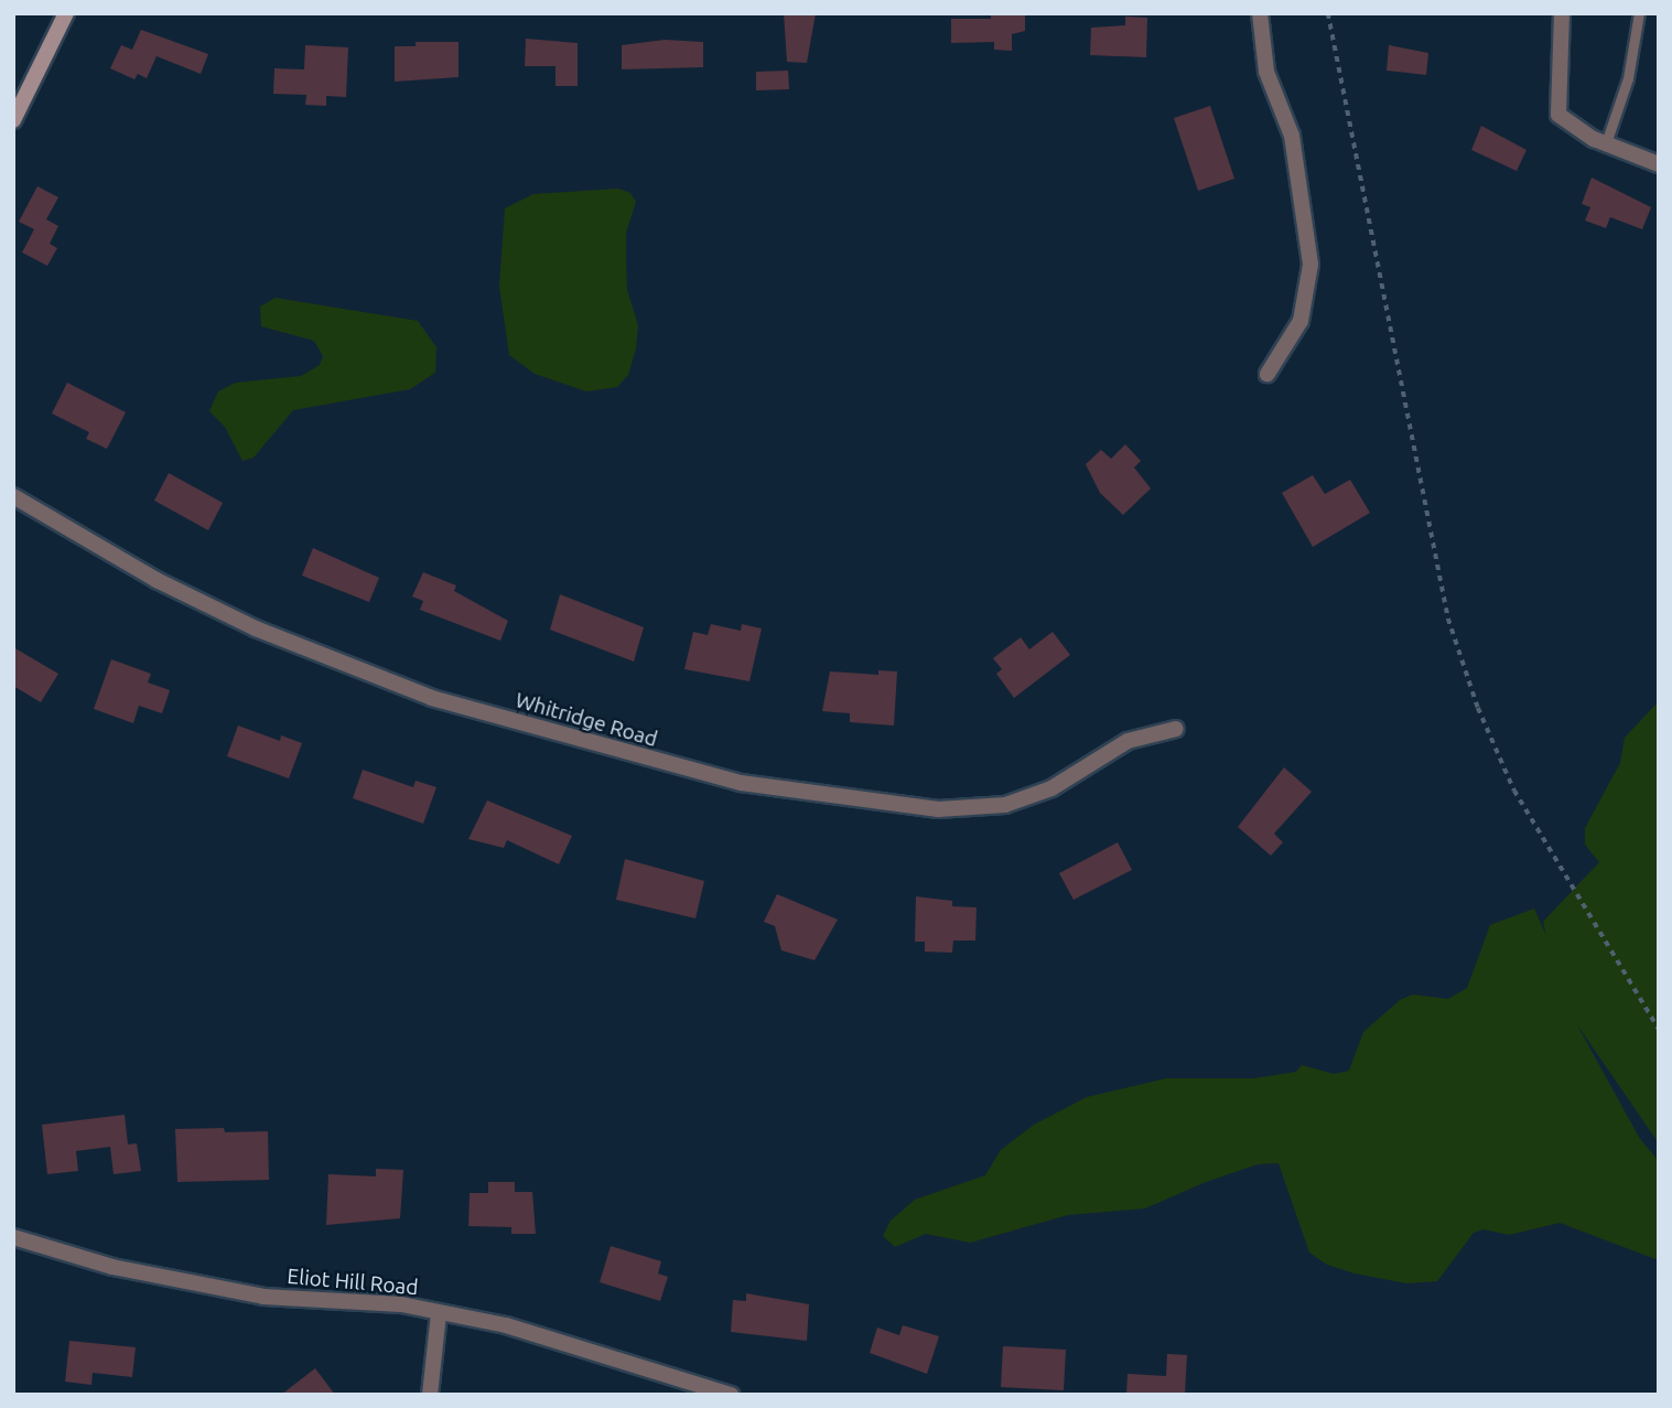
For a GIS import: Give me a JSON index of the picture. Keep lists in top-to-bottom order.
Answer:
{
  "streets": {
    "street": ["Whitridge Road", "Eliot Hill Road"]
  }
}
